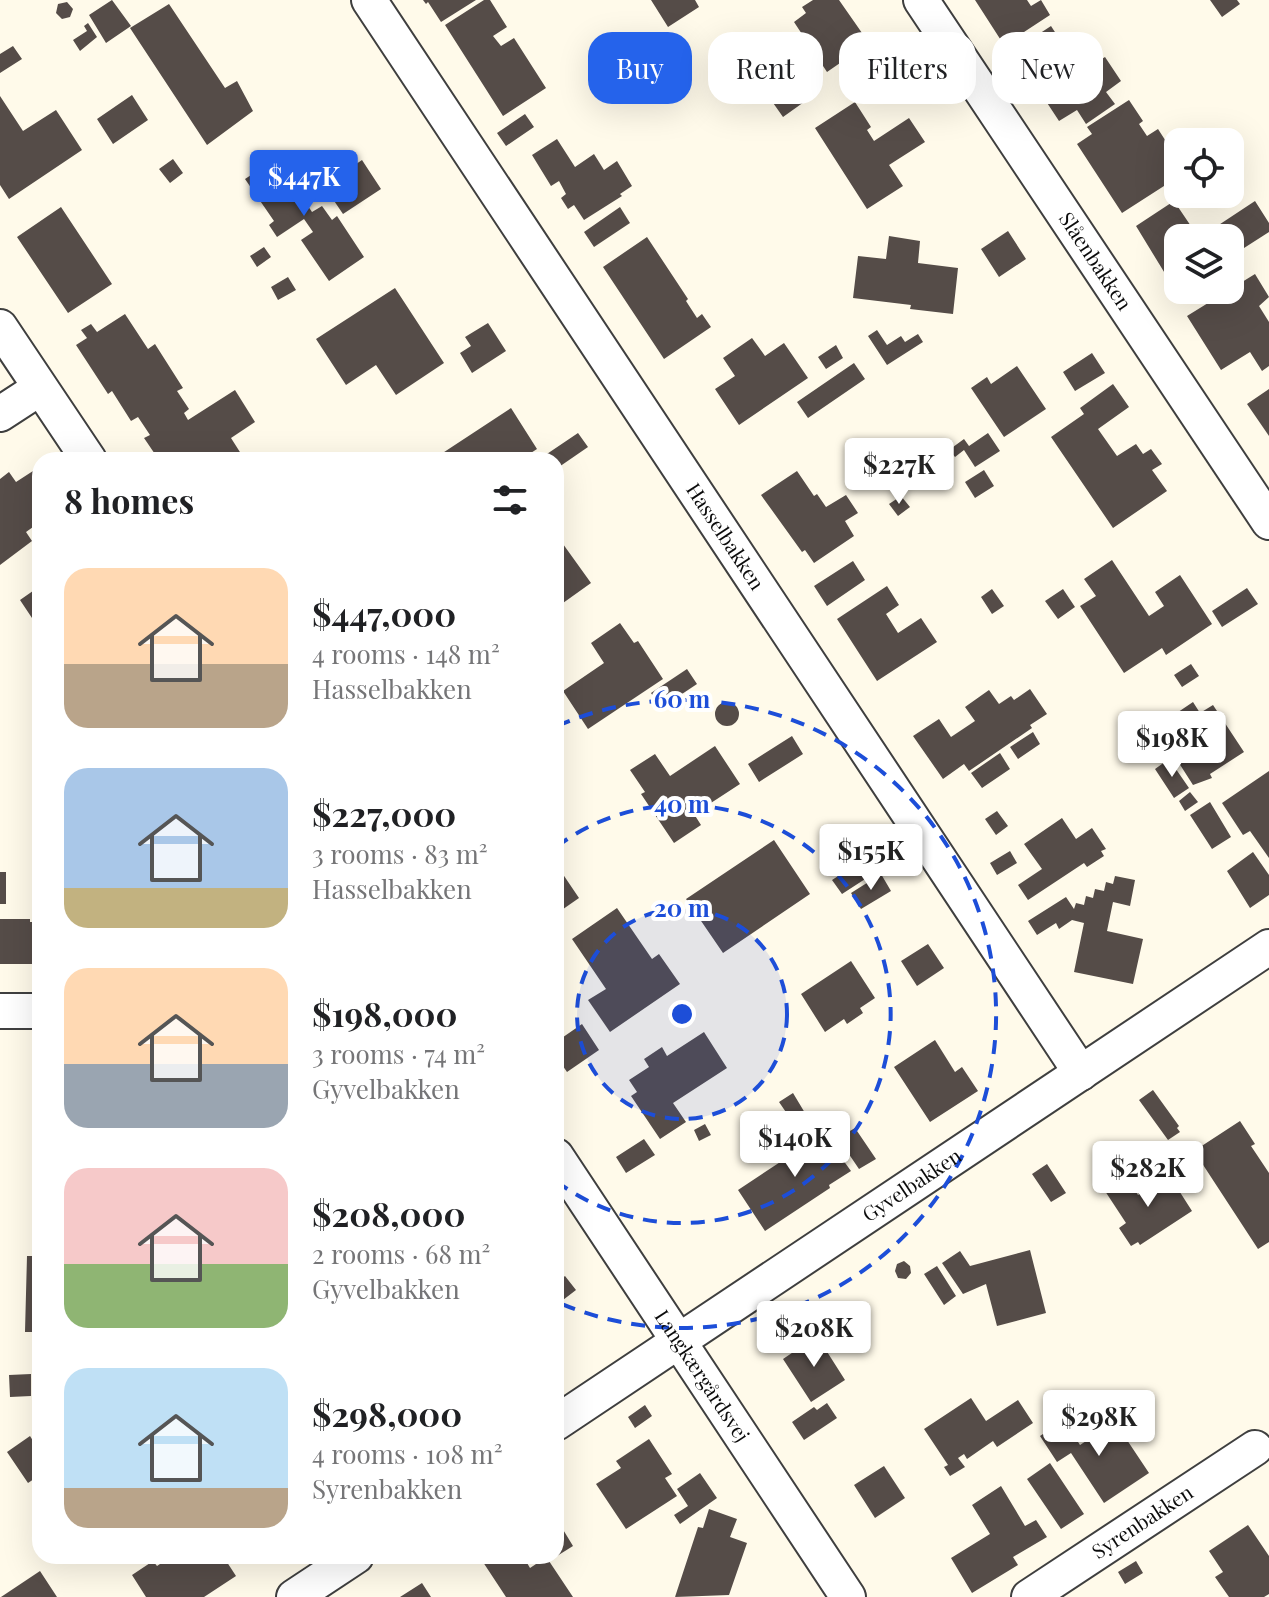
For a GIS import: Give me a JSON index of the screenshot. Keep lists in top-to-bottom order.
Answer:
{
  "streets": {
    "street": [
      "Slåenbakken",
      "Hasselbakken",
      "Gyvelbakken",
      "Langkærgårdsvej",
      "Syrenbakken"
    ]
  },
  "crossings": [
    ["Hasselbakken", "Gyvelbakken"],
    ["Gyvelbakken", "Langkærgårdsvej"]
  ],
  "page": {
    "chip": [
      "Buy",
      "Rent",
      "Filters",
      "New"
    ],
    "price": [
      "$447K",
      "$227K",
      "$198K",
      "$155K",
      "$140K",
      "$282K",
      "$208K",
      "$298K"
    ],
    "heading": "8 homes",
    "list": [
      {
        "name": "$447,000",
        "note": "4 rooms · 148 m² · Hasselbakken"
      },
      {
        "name": "$227,000",
        "note": "3 rooms · 83 m² · Hasselbakken"
      },
      {
        "name": "$198,000",
        "note": "3 rooms · 74 m² · Gyvelbakken"
      },
      {
        "name": "$208,000",
        "note": "2 rooms · 68 m² · Gyvelbakken"
      },
      {
        "name": "$298,000",
        "note": "4 rooms · 108 m² · Syrenbakken"
      }
    ]
  },
  "rings": ["60 m", "40 m", "20 m"]
}
